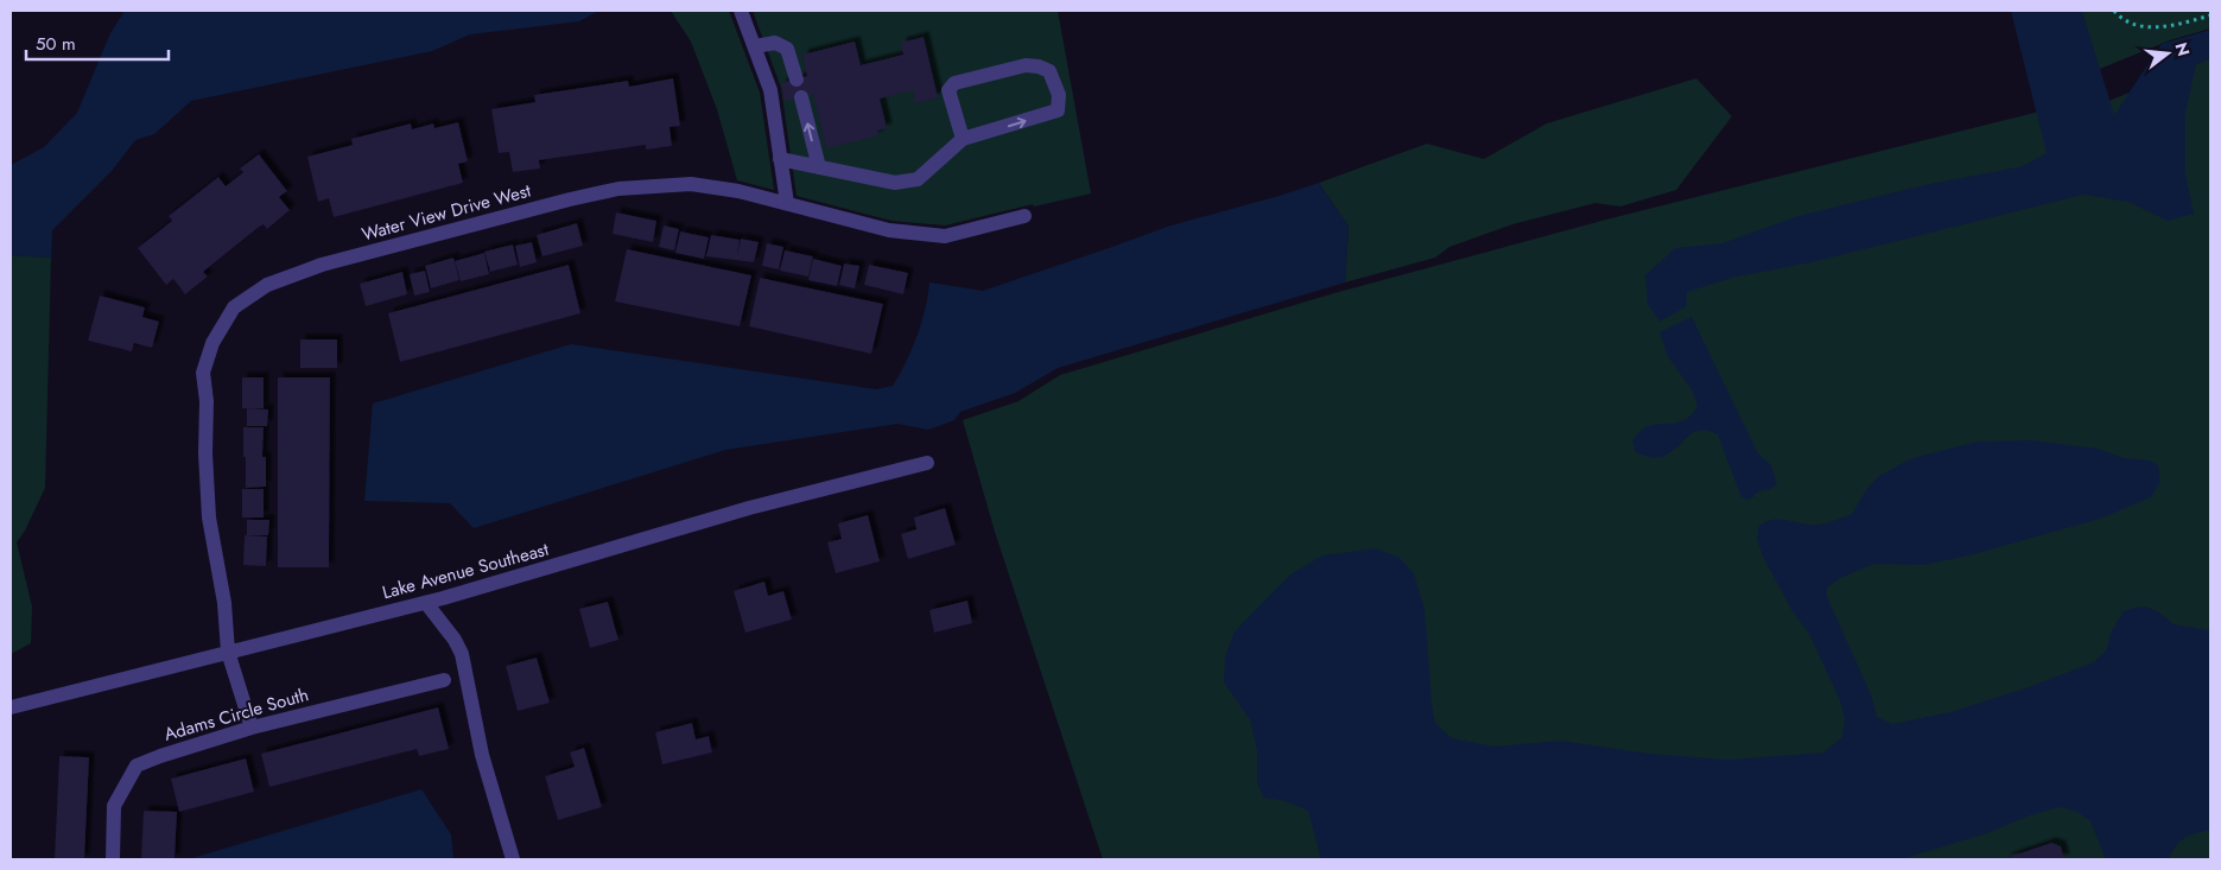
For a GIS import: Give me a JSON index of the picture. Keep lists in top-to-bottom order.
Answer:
{
  "streets": {
    "street": ["Water View Drive West", "Lake Avenue Southeast", "Adams Circle South"]
  },
  "crossings": [
    ["Water View Drive West", "Lake Avenue Southeast"],
    ["Water View Drive West", "Adams Circle South"]
  ],
  "scale_bar": "50 m",
  "north": "right"
}
